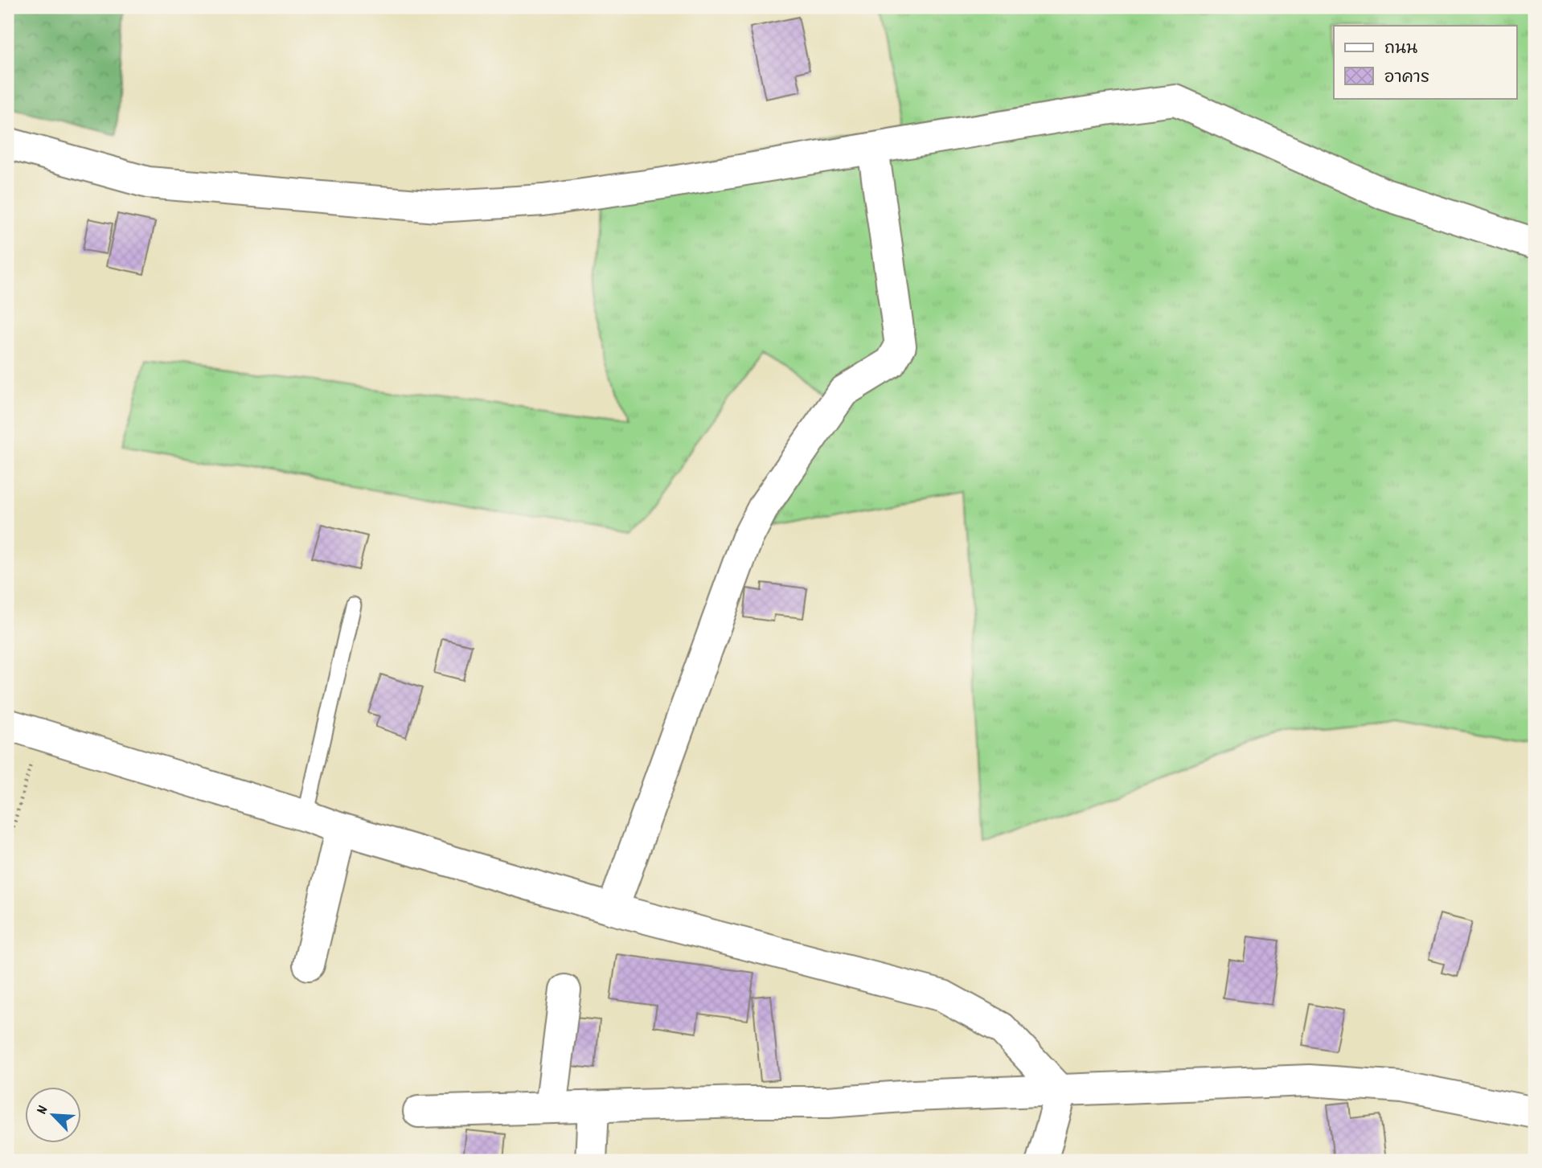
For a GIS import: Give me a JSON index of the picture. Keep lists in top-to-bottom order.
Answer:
{
  "legend": ["ถนน", "อาคาร"],
  "north": "top left"
}
